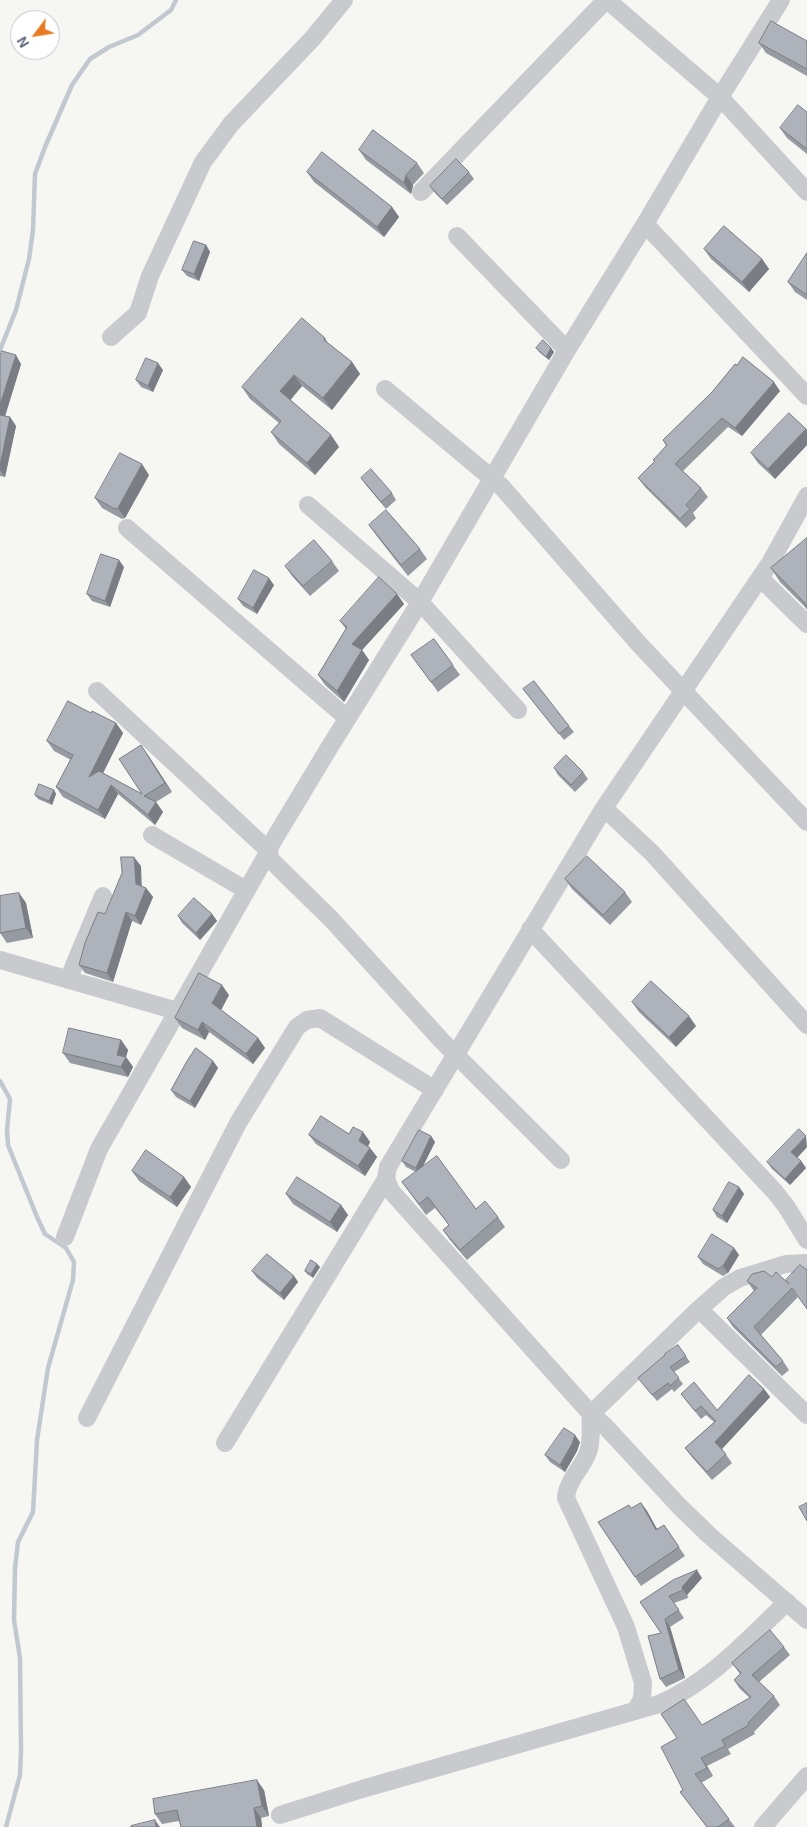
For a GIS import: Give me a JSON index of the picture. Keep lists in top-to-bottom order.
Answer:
{
  "north": "bottom left"
}
